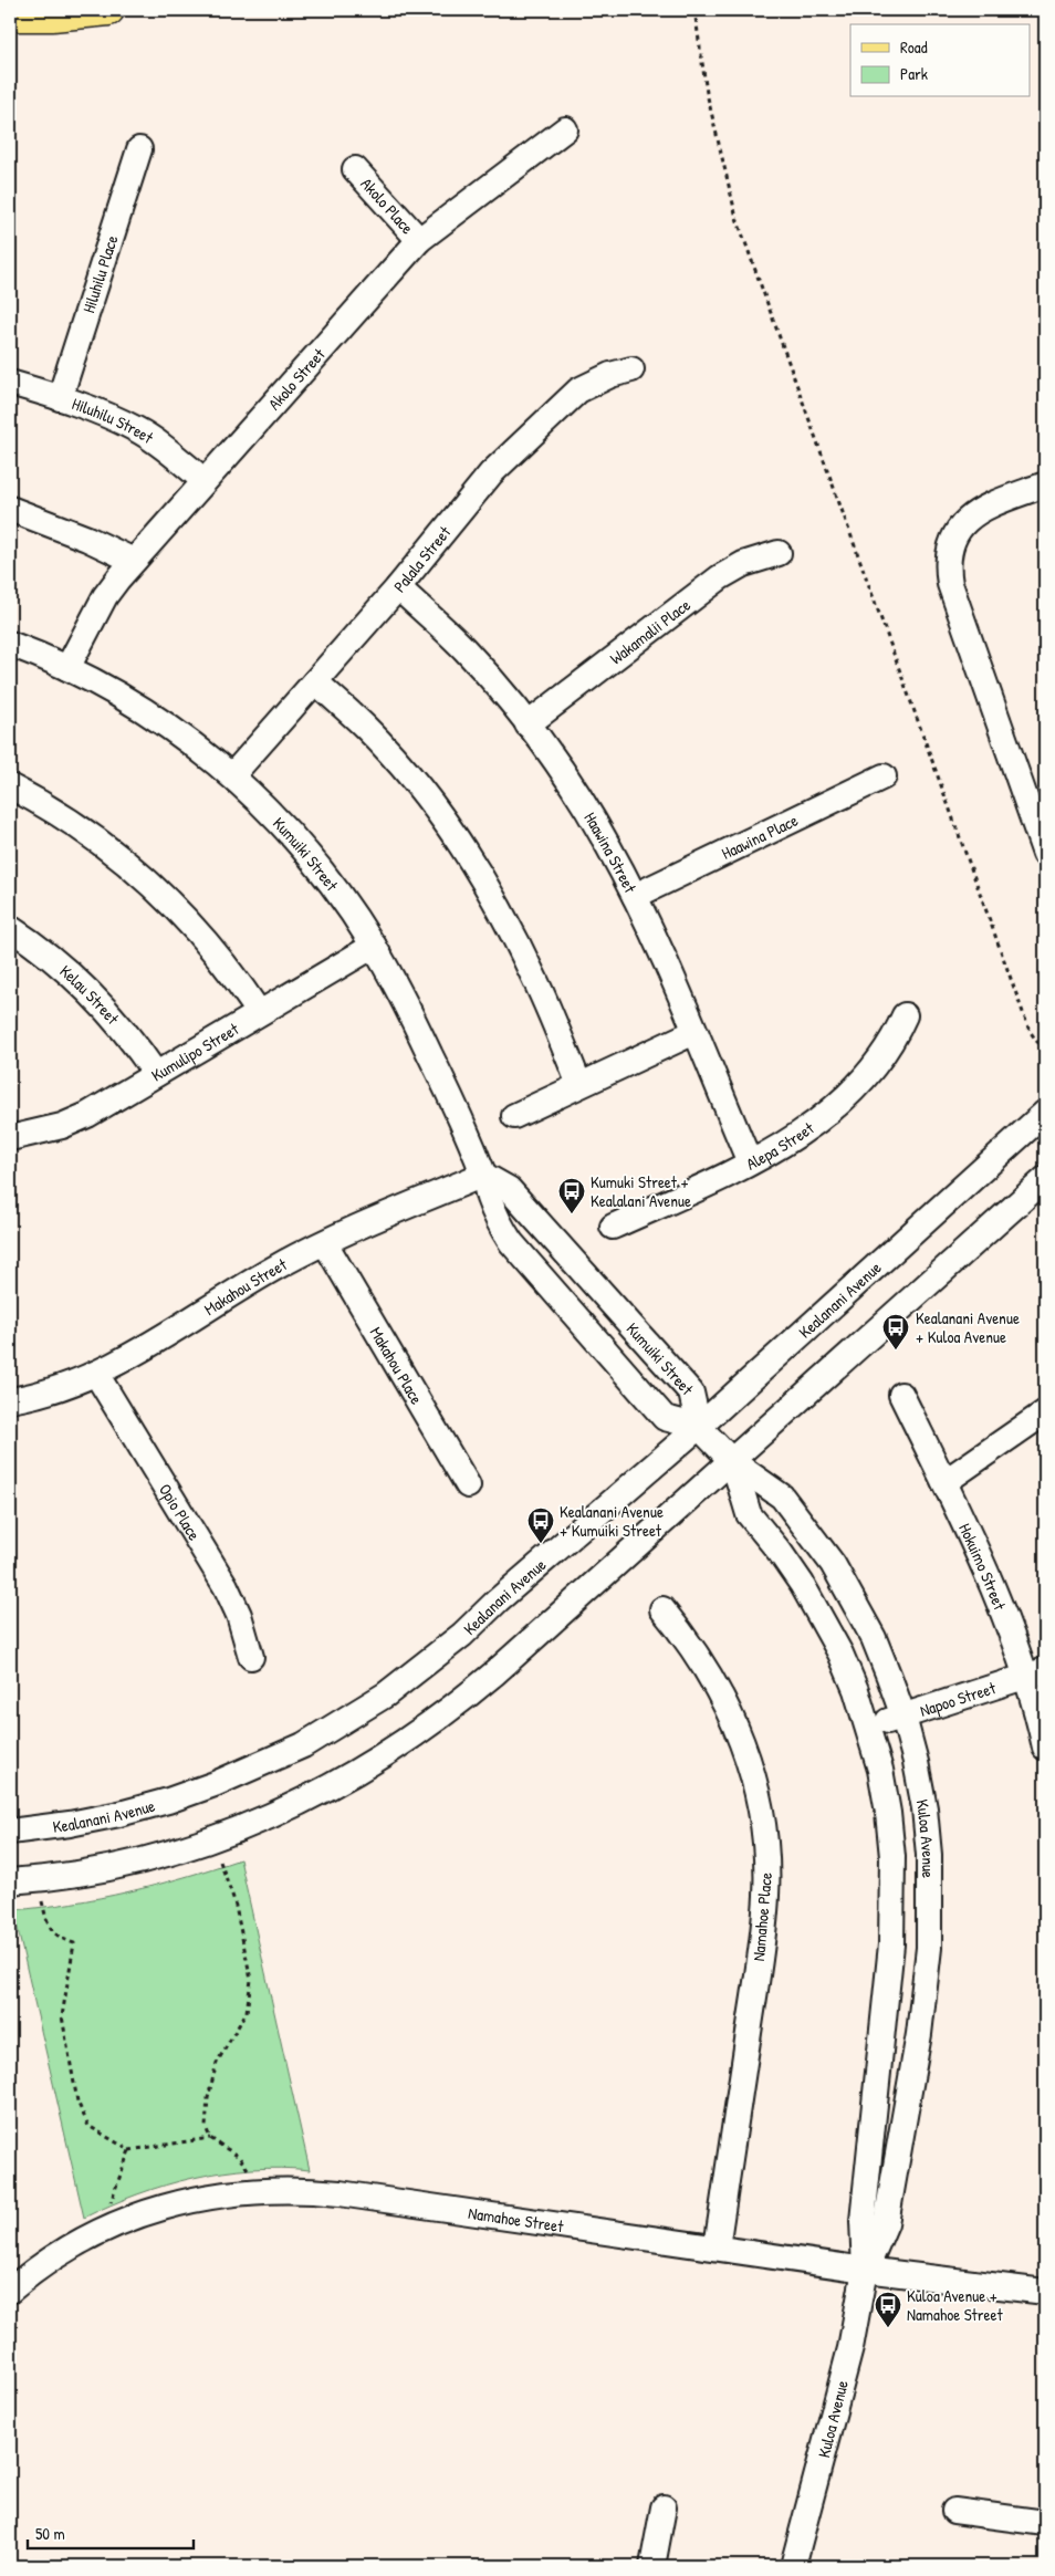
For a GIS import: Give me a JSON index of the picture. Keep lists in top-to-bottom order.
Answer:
{
  "streets": {
    "street": [
      "Akolo Place",
      "Hiluhilu Place",
      "Akolo Street",
      "Hiluhilu Street",
      "Palala Street",
      "Wakamalii Place",
      "Haawina Place",
      "Haawina Street",
      "Kumuiki Street",
      "Kelau Street",
      "Kumulipo Street",
      "Alepa Street",
      "Makahou Street",
      "Kealanani Avenue",
      "Makahou Place",
      "Opio Place",
      "Hokuimo Street",
      "Napoo Street",
      "Kuloa Avenue",
      "Namahoe Place",
      "Namahoe Street"
    ]
  },
  "crossings": [
    ["Akolo Place", "Akolo Street"],
    ["Hiluhilu Place", "Hiluhilu Street"],
    ["Akolo Street", "Hiluhilu Street"],
    ["Akolo Street", "Kumuiki Street"],
    ["Palala Street", "Haawina Street"],
    ["Palala Street", "Kumuiki Street"],
    ["Wakamalii Place", "Haawina Street"],
    ["Haawina Place", "Haawina Street"],
    ["Haawina Street", "Alepa Street"],
    ["Kumuiki Street", "Kumulipo Street"],
    ["Kumuiki Street", "Makahou Street"],
    ["Kumuiki Street", "Kealanani Avenue"],
    ["Kumuiki Street", "Kuloa Avenue"],
    ["Kelau Street", "Kumulipo Street"],
    ["Makahou Street", "Makahou Place"],
    ["Makahou Street", "Opio Place"],
    ["Kealanani Avenue", "Kuloa Avenue"],
    ["Hokuimo Street", "Napoo Street"],
    ["Napoo Street", "Kuloa Avenue"],
    ["Kuloa Avenue", "Namahoe Street"],
    ["Namahoe Place", "Namahoe Street"]
  ],
  "places": {
    "bus stop": [
      "Kumuki Street + Kealalani Avenue",
      "Kealanani Avenue + Kuloa Avenue",
      "Kealanani Avenue + Kumuiki Street",
      "Kuloa Avenue + Namahoe Street"
    ]
  },
  "legend": ["Road", "Park"],
  "scale_bar": "50 m"
}
